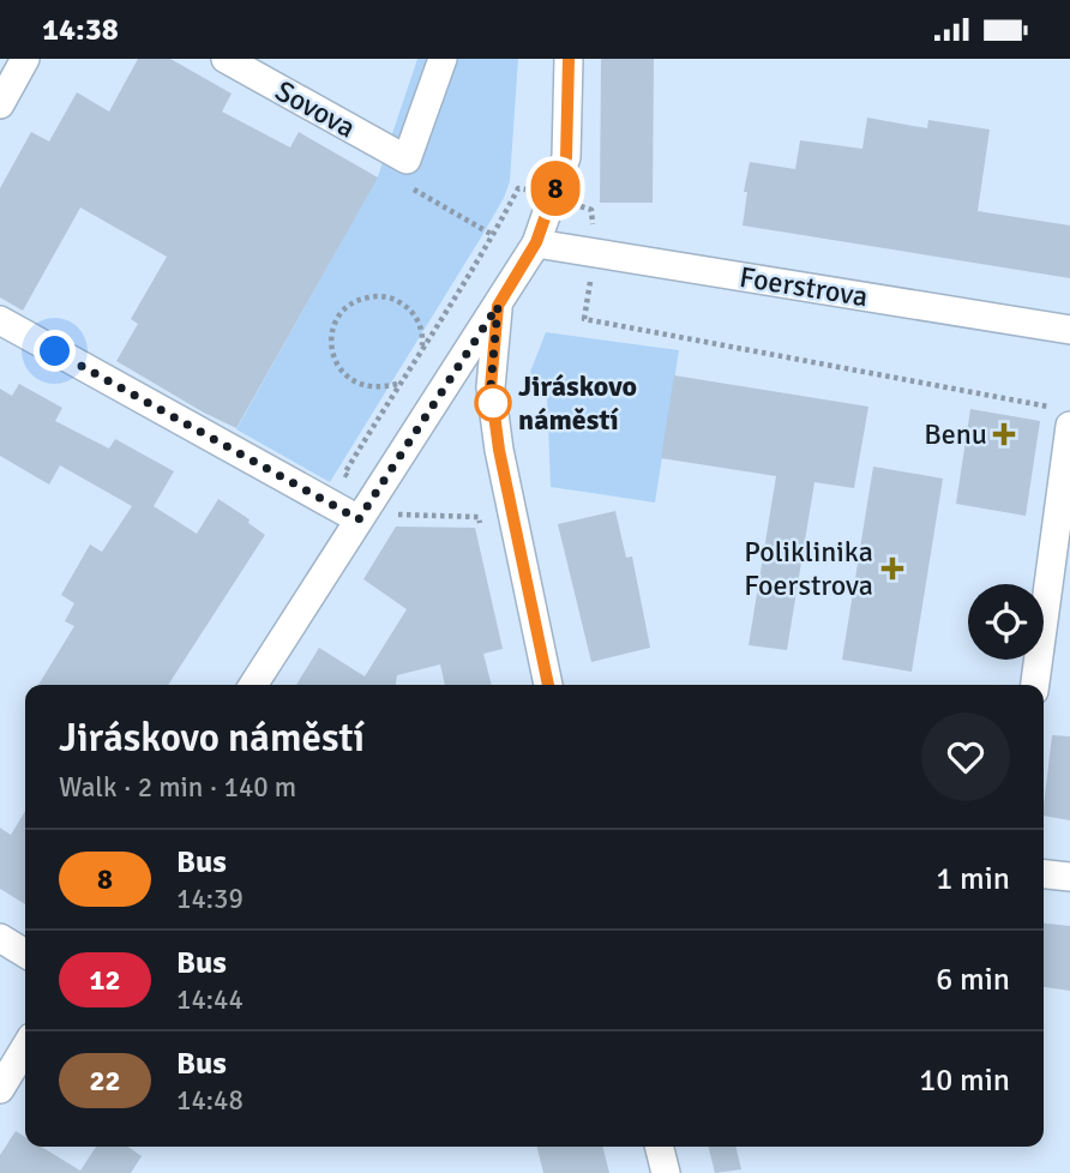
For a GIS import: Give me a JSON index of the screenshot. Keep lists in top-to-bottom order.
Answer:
{
  "streets": {
    "street": ["Sovova", "Foerstrova"]
  },
  "places": {
    "other": ["Jiráskovo náměstí"],
    "health": ["Benu", "Poliklinika Foerstrova"]
  },
  "lines": ["bus line 8"],
  "page": {
    "status": "14:38",
    "on_map": "8",
    "heading": ["Jiráskovo náměstí", "Walk · 2 min · 140 m"],
    "list": [
      {
        "mark": "8",
        "name": "Bus",
        "note": "14:39",
        "value": "1 min"
      },
      {
        "mark": "12",
        "name": "Bus",
        "note": "14:44",
        "value": "6 min"
      },
      {
        "mark": "22",
        "name": "Bus",
        "note": "14:48",
        "value": "10 min"
      }
    ]
  }
}
